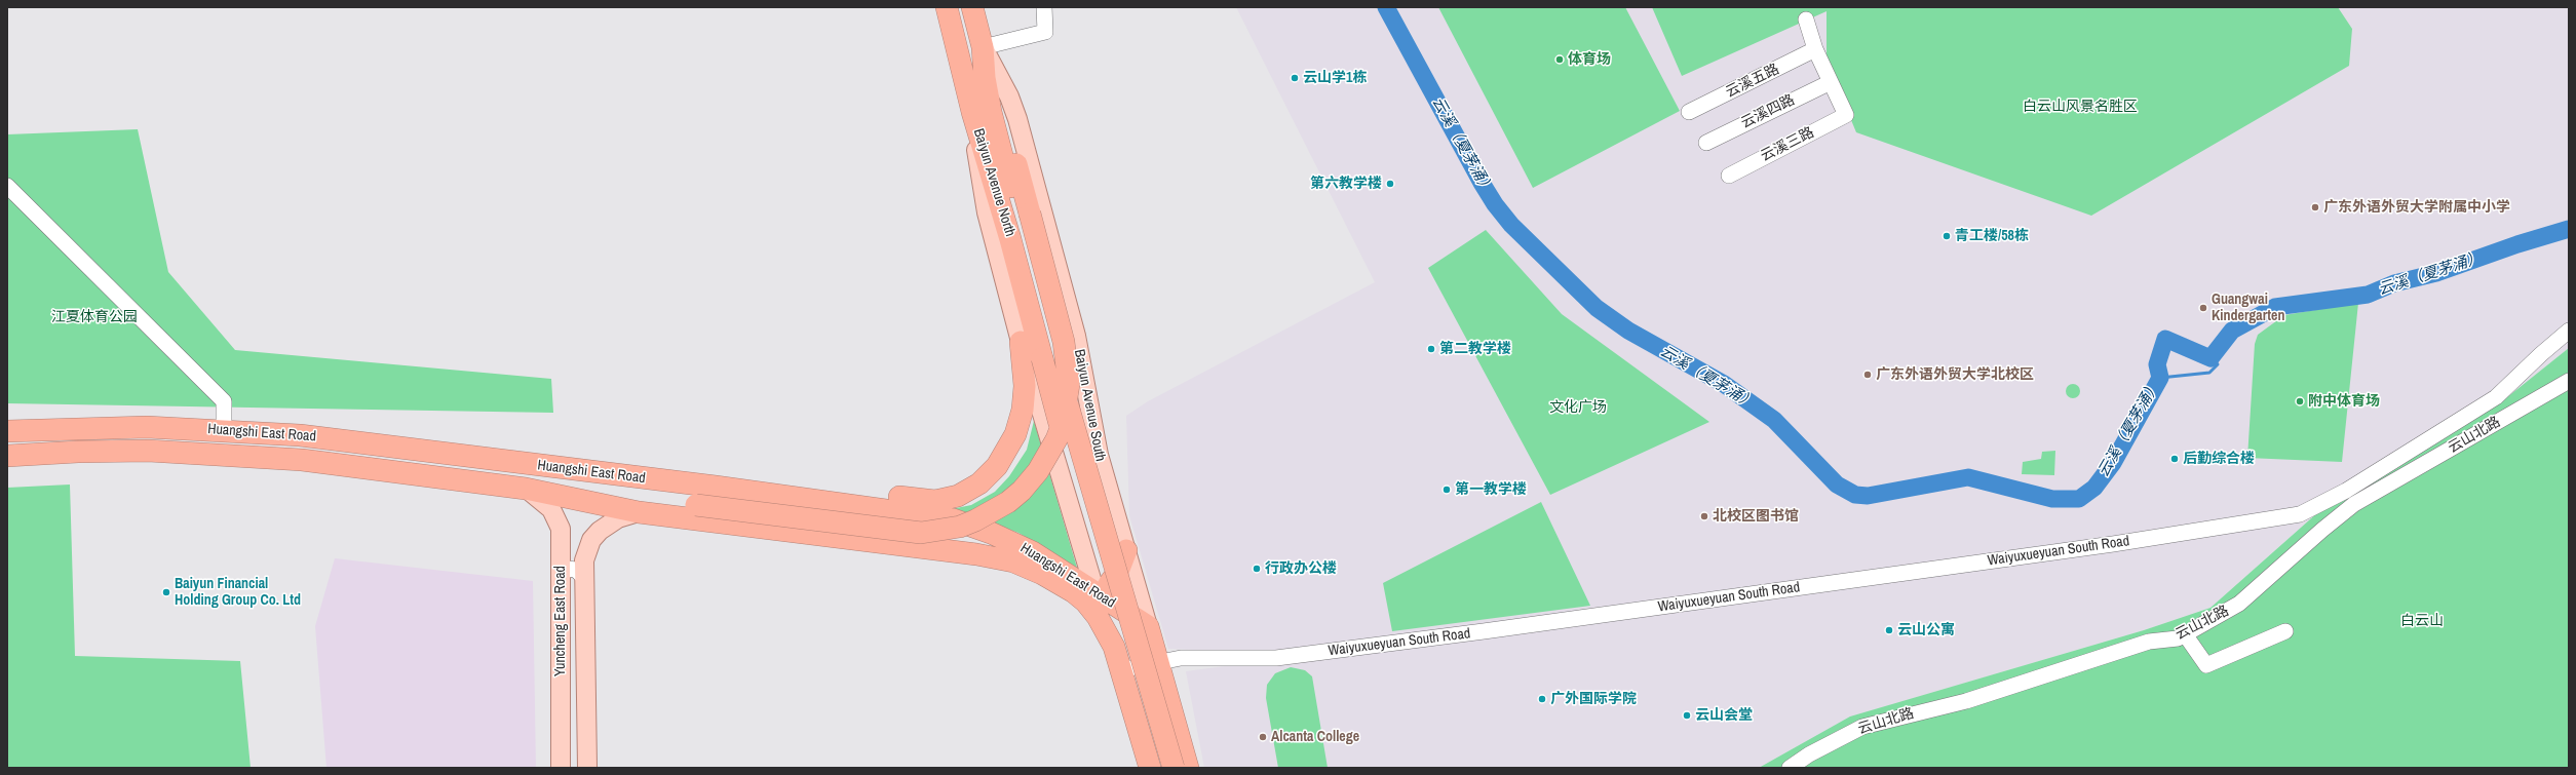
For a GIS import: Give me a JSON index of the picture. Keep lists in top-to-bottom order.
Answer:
{
  "streets": {
    "highway": ["Baiyun Avenue North", "Baiyun Avenue South", "Huangshi East Road"],
    "main road": ["Yuncheng East Road"],
    "street": [
      "云溪五路",
      "云溪四路",
      "云溪三路",
      "云山北路",
      "Waiyuxueyuan South Road"
    ]
  },
  "crossings": [
    ["云溪四路", "云溪三路"],
    ["Baiyun Avenue North", "Baiyun Avenue South"],
    ["Baiyun Avenue South", "Huangshi East Road"],
    ["Baiyun Avenue South", "Waiyuxueyuan South Road"],
    ["Huangshi East Road", "Yuncheng East Road"]
  ],
  "water": ["云溪（夏茅涌）"],
  "parks": [
    "白云山风景名胜区",
    "江夏体育公园",
    "文化广场",
    "白云山"
  ],
  "places": [
    "体育场",
    "云山学1栋",
    "第六教学楼",
    "广东外语外贸大学附属中小学",
    "青工楼/58栋",
    "Guangwai Kindergarten",
    "第二教学楼",
    "广东外语外贸大学北校区",
    "附中体育场",
    "后勤综合楼",
    "第一教学楼",
    "北校区图书馆",
    "行政办公楼",
    "Baiyun Financial Holding Group Co. Ltd",
    "云山公寓",
    "广外国际学院",
    "云山会堂",
    "Alcanta College"
  ]
}
